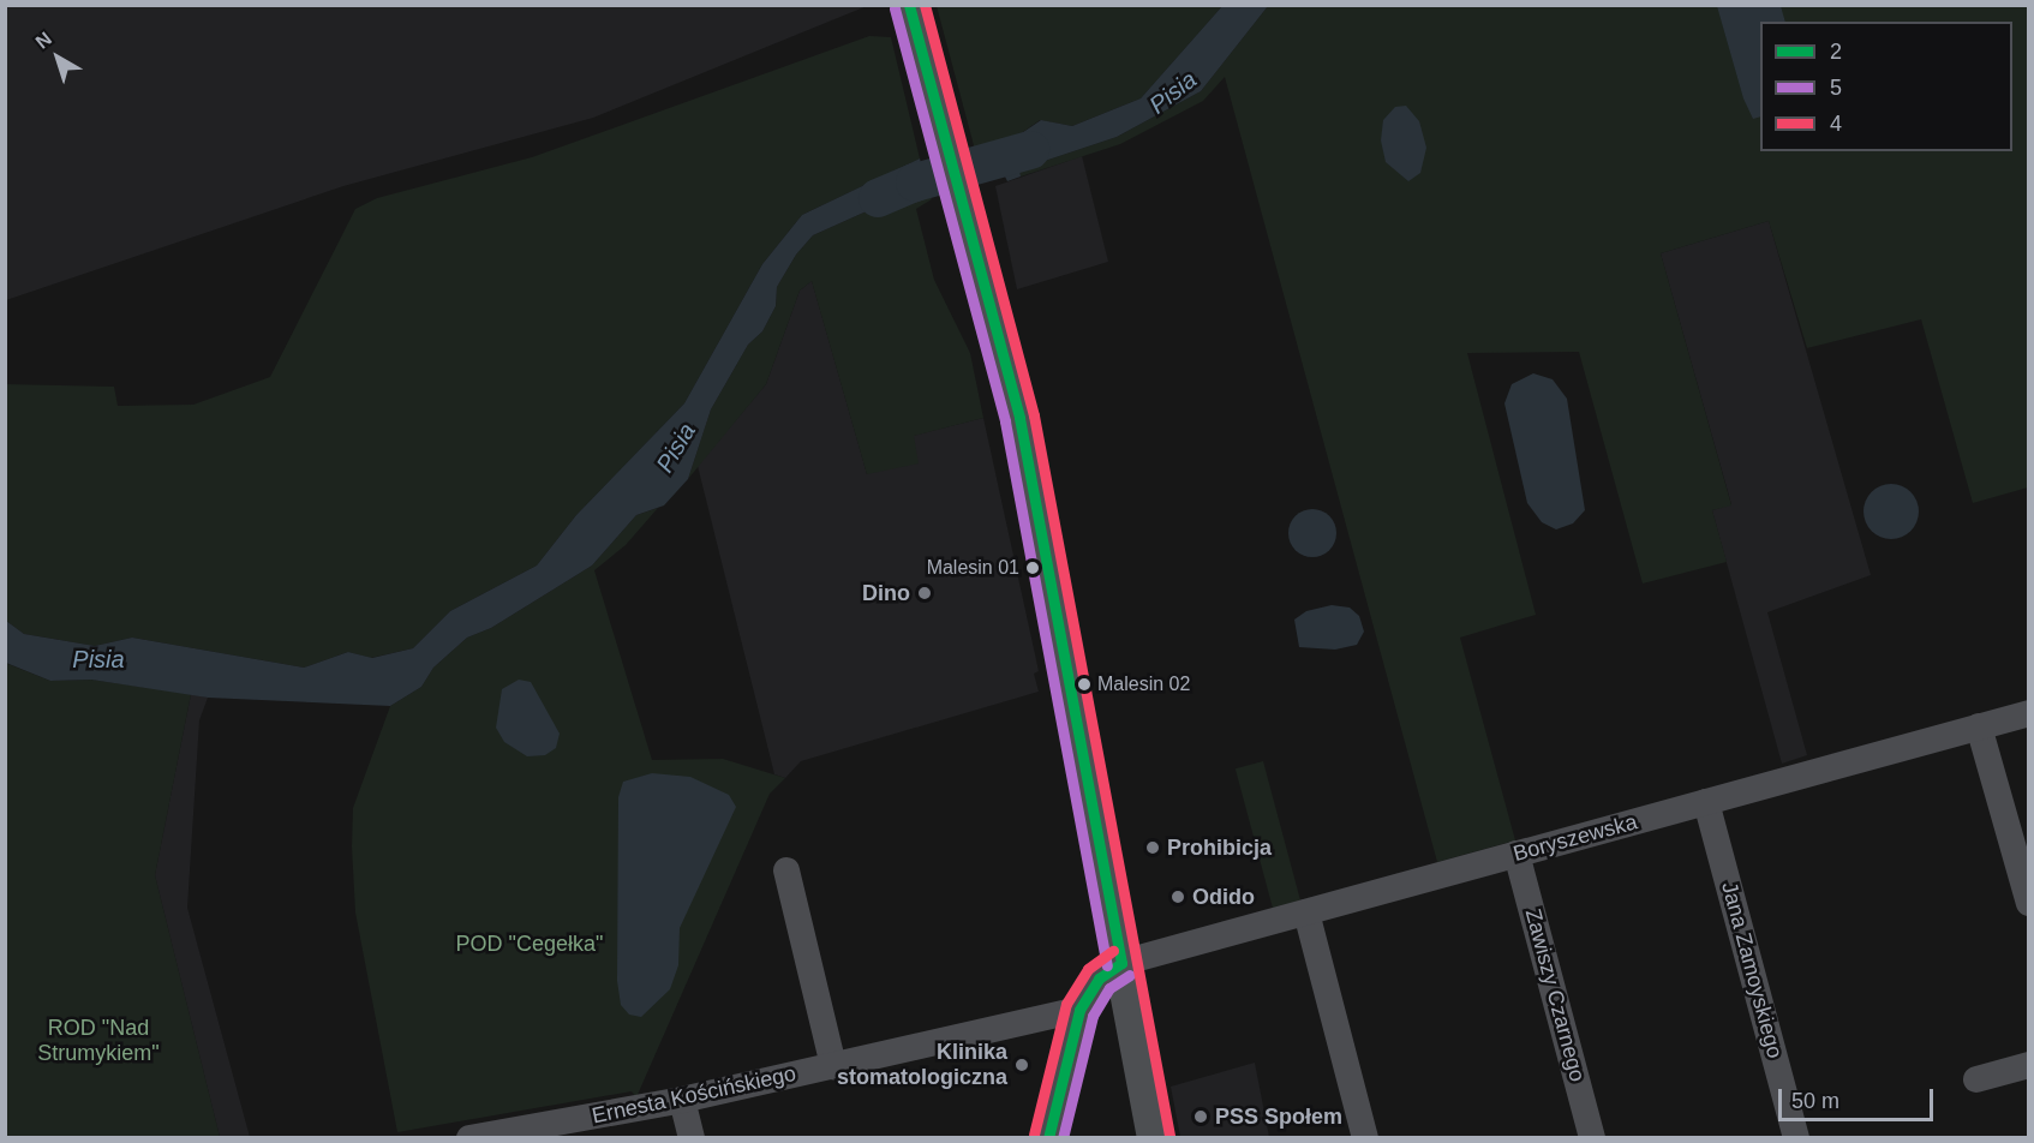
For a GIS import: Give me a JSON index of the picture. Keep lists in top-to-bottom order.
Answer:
{
  "streets": {
    "street": [
      "Boryszewska",
      "Jana Zamoyskiego",
      "Zawiszy Czarnego",
      "Ernesta Kościńskiego"
    ]
  },
  "crossings": [
    ["Boryszewska", "Jana Zamoyskiego"],
    ["Boryszewska", "Zawiszy Czarnego"]
  ],
  "water": ["Pisia"],
  "parks": ["POD \"Cegełka\"", "ROD \"Nad Strumykiem\""],
  "places": [
    "Malesin 01",
    "Dino",
    "Malesin 02",
    "Prohibicja",
    "Odido",
    "Klinika stomatologiczna",
    "PSS Społem"
  ],
  "lines": ["transit line 2", "transit line 4", "transit line 5"],
  "legend": ["2", "5", "4"],
  "scale_bar": "50 m",
  "north": "top left"
}
